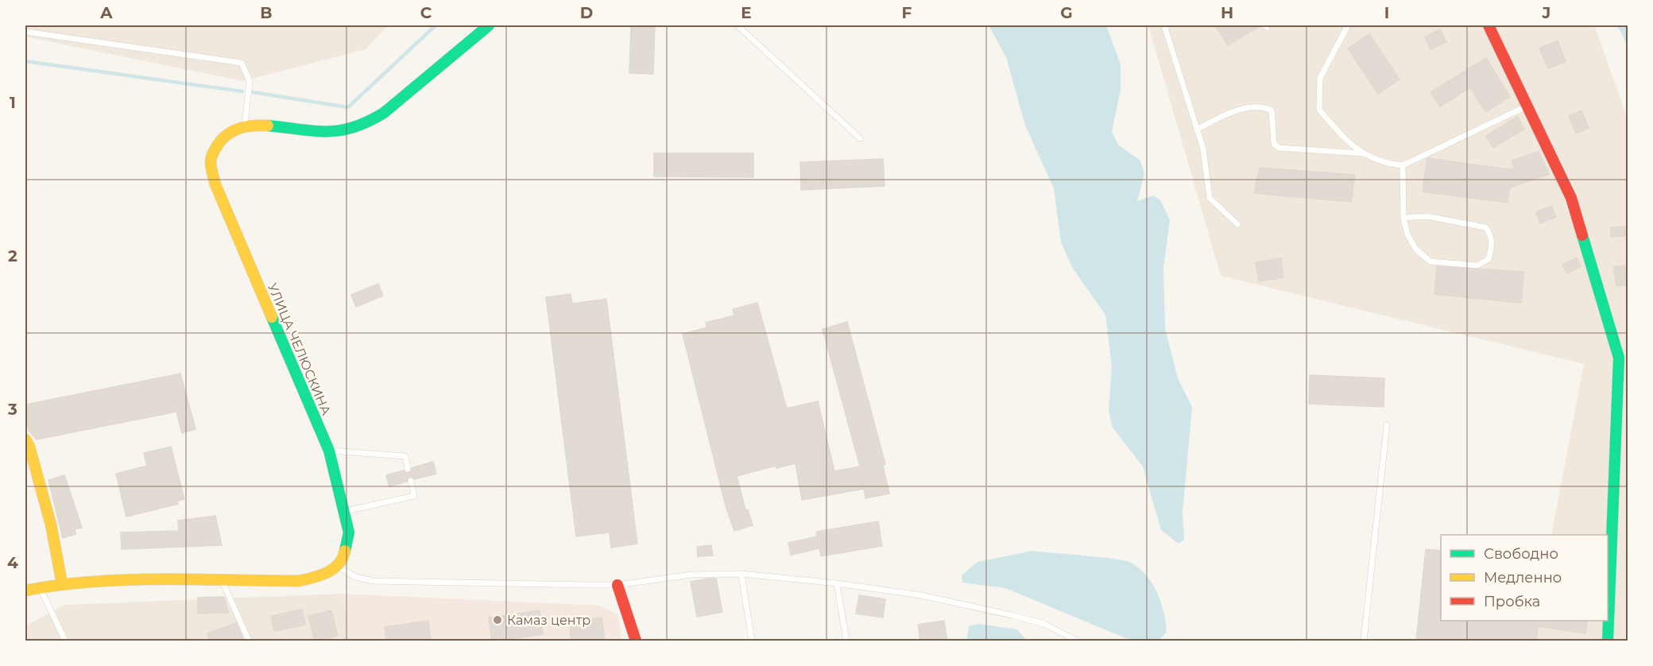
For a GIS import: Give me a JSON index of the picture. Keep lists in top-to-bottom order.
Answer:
{
  "streets": {
    "street": ["УЛИЦА ЧЕЛЮСКИНА"]
  },
  "places": ["Камаз центр"],
  "legend": ["Свободно", "Медленно", "Пробка"],
  "grid": {
    "columns": [
      "A",
      "B",
      "C",
      "D",
      "E",
      "F",
      "G",
      "H",
      "I",
      "J"
    ],
    "rows": [
      "1",
      "2",
      "3",
      "4"
    ]
  }
}
